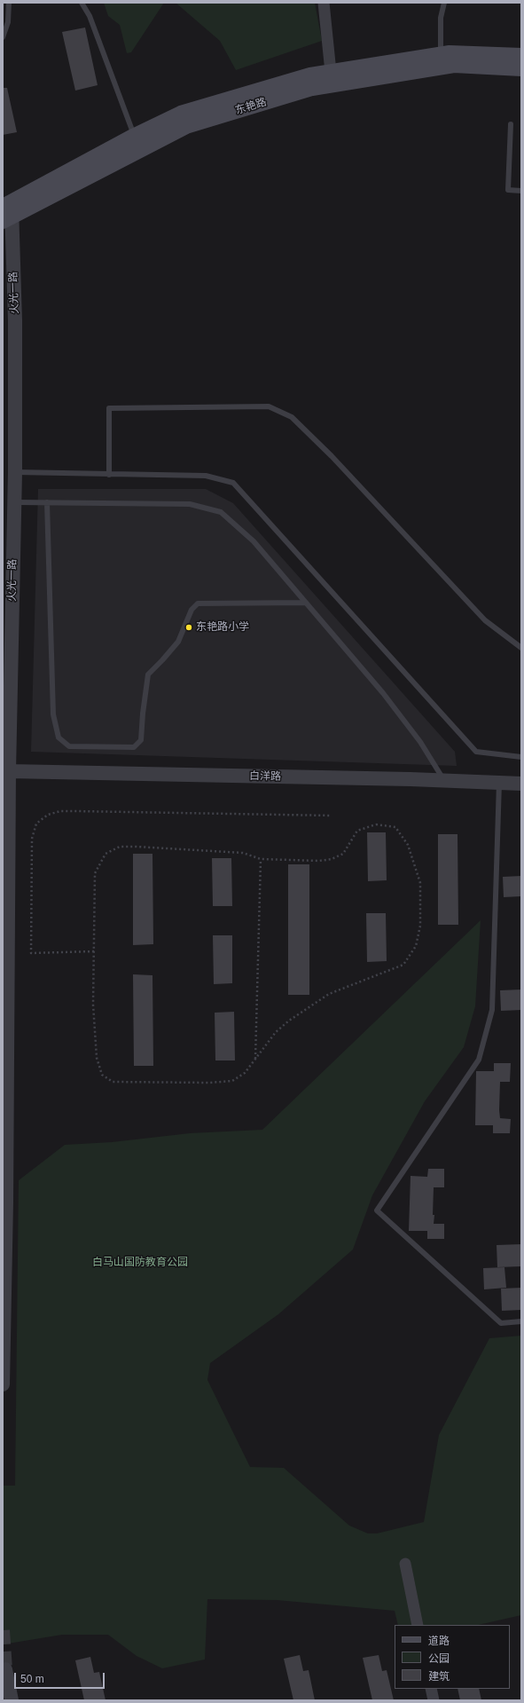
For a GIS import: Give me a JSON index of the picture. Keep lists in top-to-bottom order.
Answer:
{
  "streets": {
    "main road": ["东艳路"],
    "street": ["火光一路", "白洋路"]
  },
  "crossings": [
    ["东艳路", "火光一路"],
    ["火光一路", "白洋路"]
  ],
  "parks": ["白马山国防教育公园"],
  "places": ["东艳路小学"],
  "legend": ["道路", "公园", "建筑"],
  "scale_bar": "50 m"
}
